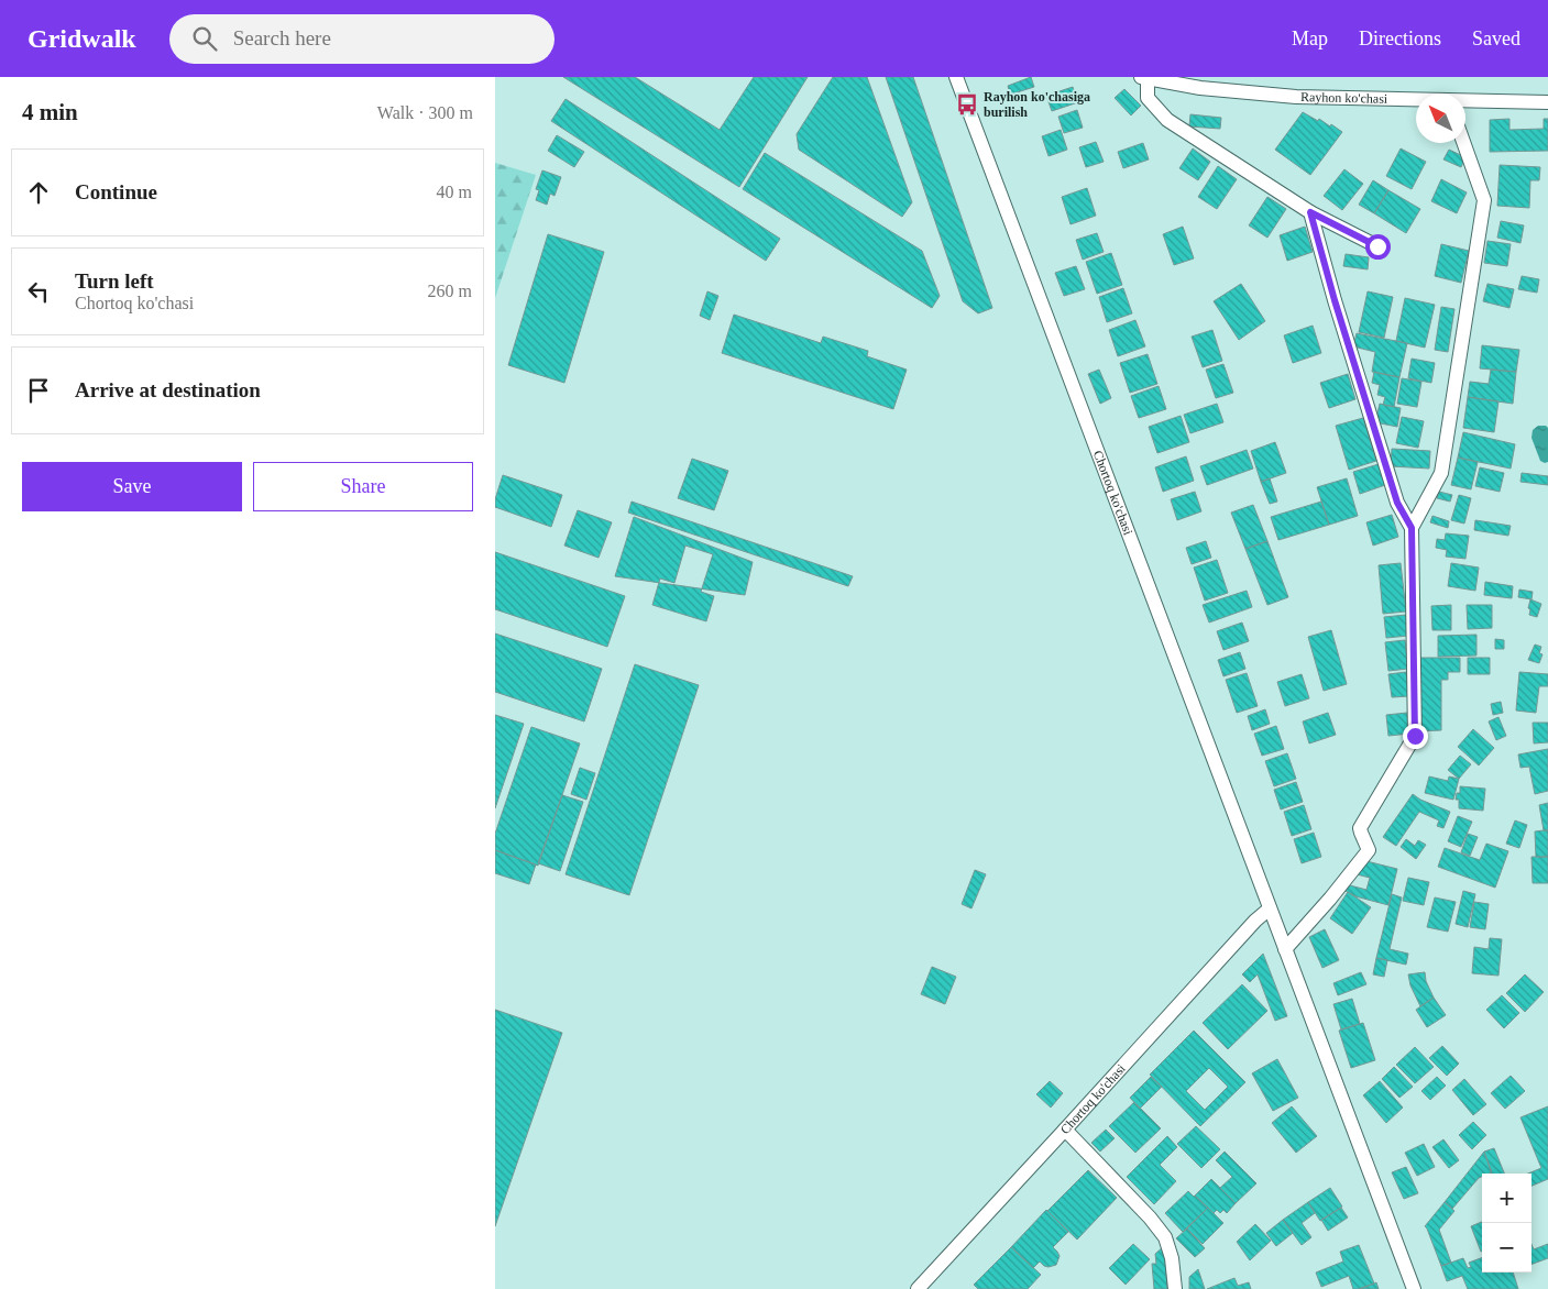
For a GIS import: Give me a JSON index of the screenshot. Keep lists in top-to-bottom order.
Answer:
{
  "streets": {
    "street": ["Rayhon ko'chasi", "Chortoq ko'chasi"]
  },
  "places": {
    "bus stop": ["Rayhon ko'chasiga burilish"]
  },
  "north": "top left",
  "page": {
    "header": "Gridwalk",
    "search": "Search here",
    "nav": ["Map", "Directions", "Saved"],
    "heading": ["4 min", "Walk · 300 m"],
    "list": [
      ["Continue", "40 m"],
      ["Turn left", "Chortoq ko'chasi", "260 m"],
      "Arrive at destination"
    ],
    "buttons": ["Save", "Share"],
    "map_buttons": ["+", "−"]
  }
}
